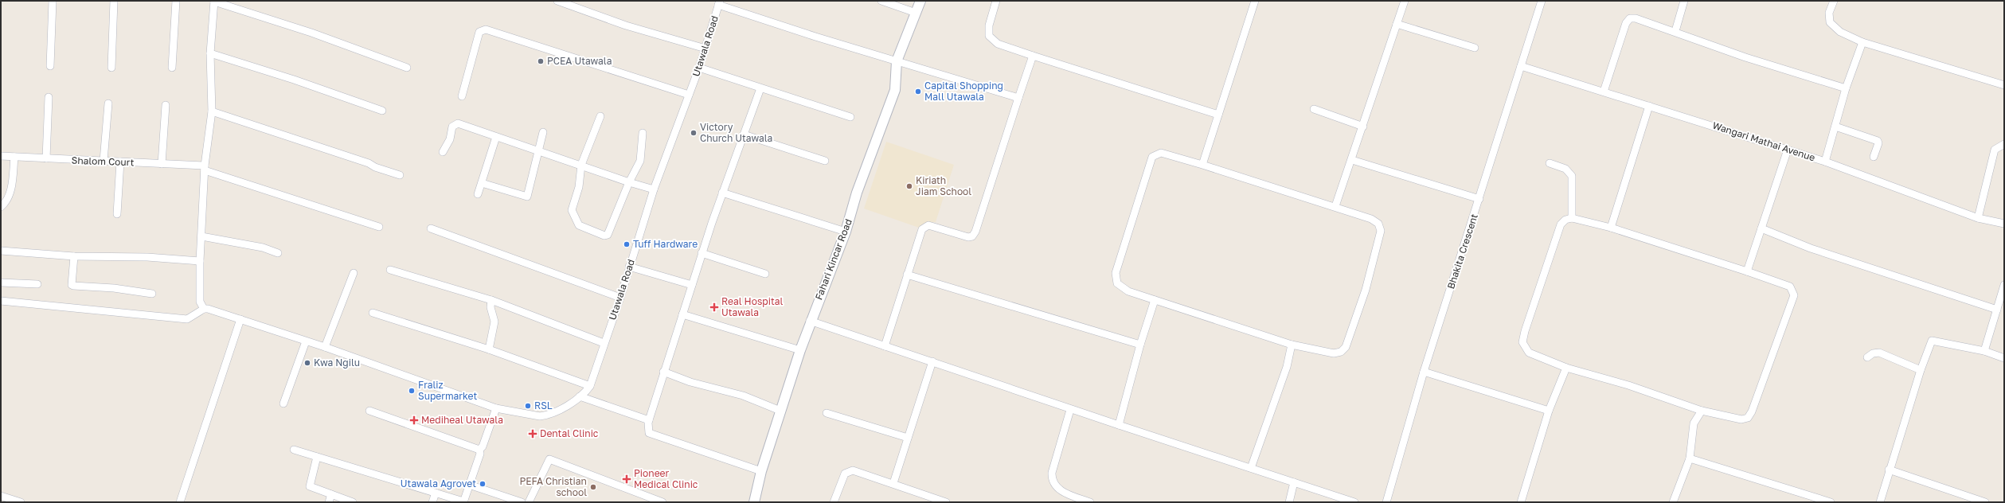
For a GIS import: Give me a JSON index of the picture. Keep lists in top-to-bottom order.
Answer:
{
  "streets": {
    "street": [
      "Utawala Road",
      "Wangari Mathai Avenue",
      "Shalom Court",
      "Bhakita Crescent",
      "Fahari Kincar Road"
    ]
  },
  "crossings": [
    ["Wangari Mathai Avenue", "Bhakita Crescent"]
  ],
  "places": {
    "other": [
      "PCEA Utawala",
      "Capital Shopping Mall Utawala",
      "Victory Church Utawala",
      "Kiriath Jiam School",
      "Tuff Hardware",
      "Kwa Ngilu",
      "Fraliz Supermarket",
      "RSL",
      "Utawala Agrovet",
      "PEFA Christian school"
    ],
    "health": [
      "Real Hospital Utawala",
      "Mediheal Utawala",
      "Dental Clinic",
      "Pioneer Medical Clinic"
    ]
  }
}
